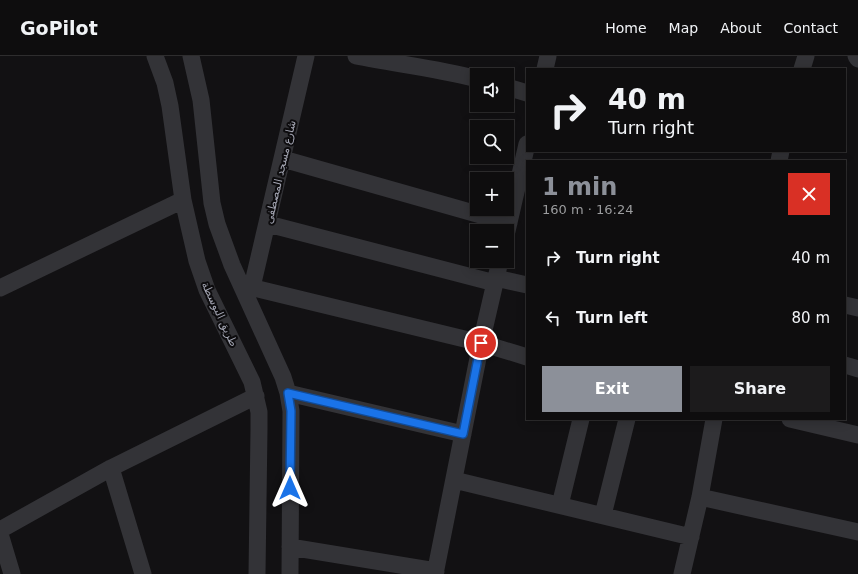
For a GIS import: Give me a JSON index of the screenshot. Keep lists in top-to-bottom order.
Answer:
{
  "streets": {
    "street": ["شارع مسجد المصطفى", "طريق البوسطة"]
  },
  "page": {
    "header": "GoPilot",
    "nav": [
      "Home",
      "Map",
      "About",
      "Contact"
    ],
    "map_buttons": ["+", "−"],
    "turn": ["40 m", "Turn right"],
    "heading": ["1 min", "160 m · 16:24"],
    "list": [
      {
        "name": "Turn right",
        "value": "40 m"
      },
      {
        "name": "Turn left",
        "value": "80 m"
      }
    ],
    "buttons": ["Exit", "Share"]
  }
}
